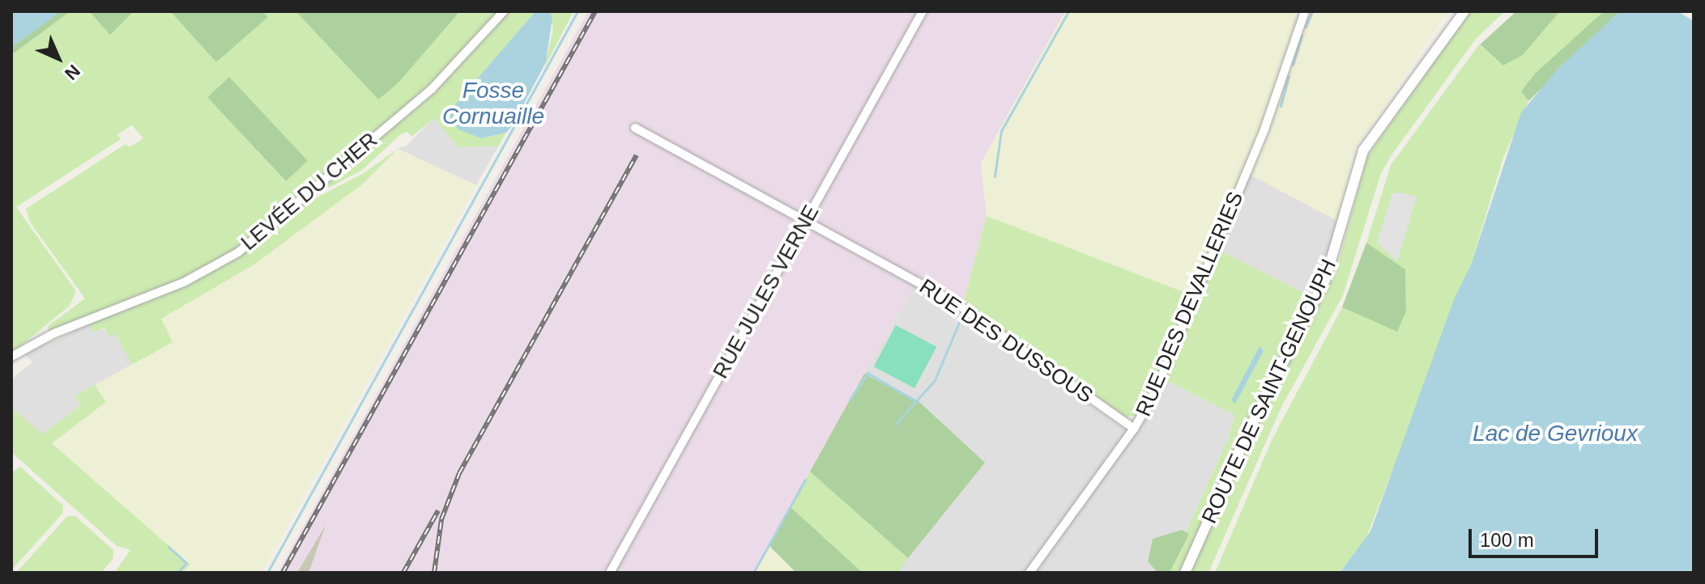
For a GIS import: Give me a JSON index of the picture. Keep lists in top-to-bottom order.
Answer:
{
  "streets": {
    "street": [
      "LEVÉE DU CHER",
      "RUE JULES VERNE",
      "RUE DES DEVALLERIES",
      "RUE DES DUSSOUS",
      "ROUTE DE SAINT-GENOUPH"
    ]
  },
  "crossings": [
    ["RUE JULES VERNE", "RUE DES DUSSOUS"],
    ["RUE DES DEVALLERIES", "RUE DES DUSSOUS"]
  ],
  "water": ["Fosse Cornuaille", "Lac de Gevrioux"],
  "scale_bar": "100 m",
  "north": "bottom right"
}
